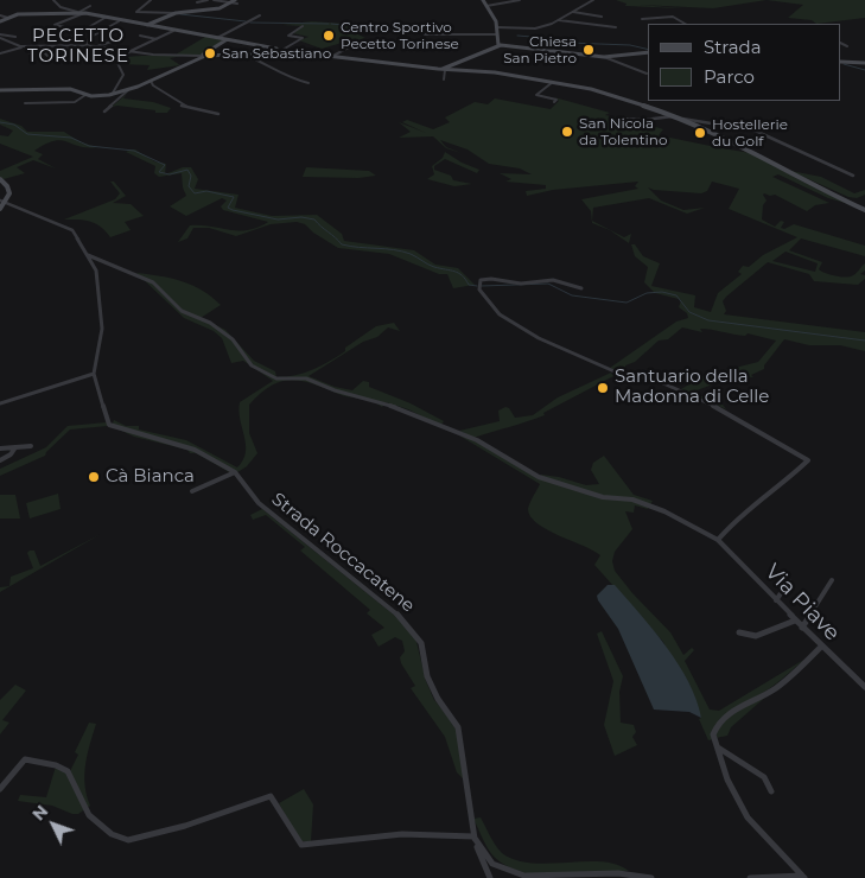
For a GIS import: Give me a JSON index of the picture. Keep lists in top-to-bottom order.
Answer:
{
  "streets": {
    "street": ["Strada Roccacatene", "Via Piave"]
  },
  "districts": ["PECETTO TORINESE"],
  "places": [
    "Centro Sportivo Pecetto Torinese",
    "Chiesa San Pietro",
    "San Sebastiano",
    "San Nicola da Tolentino",
    "Hostellerie du Golf",
    "Santuario della Madonna di Celle",
    "Cà Bianca"
  ],
  "legend": ["Strada", "Parco"],
  "north": "top left"
}
